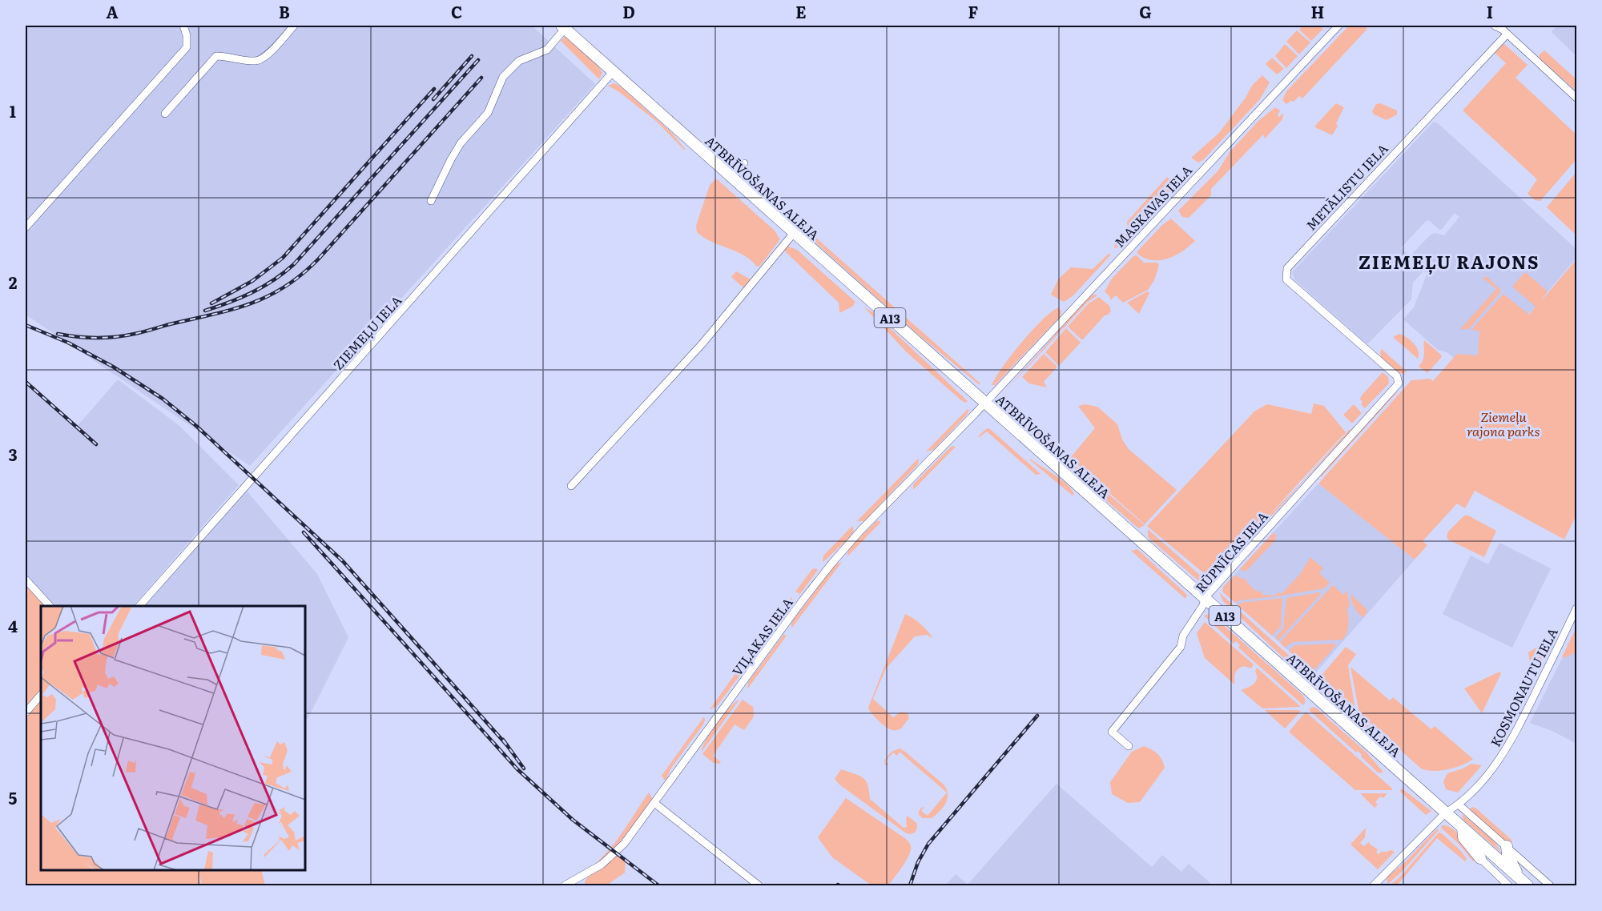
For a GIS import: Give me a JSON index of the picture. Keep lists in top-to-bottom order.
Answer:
{
  "streets": {
    "main road": ["ATBRĪVOŠANAS ALEJA", "A13"],
    "street": [
      "METĀLISTU IELA",
      "MASKAVAS IELA",
      "ZIEMEĻU IELA",
      "RŪPNĪCAS IELA",
      "VIĻAKAS IELA",
      "KOSMONAUTU IELA"
    ]
  },
  "crossings": [
    ["METĀLISTU IELA", "RŪPNĪCAS IELA"],
    ["ATBRĪVOŠANAS ALEJA", "MASKAVAS IELA"],
    ["ATBRĪVOŠANAS ALEJA", "ZIEMEĻU IELA"],
    ["ATBRĪVOŠANAS ALEJA", "RŪPNĪCAS IELA"],
    ["ATBRĪVOŠANAS ALEJA", "VIĻAKAS IELA"],
    ["ATBRĪVOŠANAS ALEJA", "KOSMONAUTU IELA"],
    ["MASKAVAS IELA", "VIĻAKAS IELA"]
  ],
  "districts": ["ZIEMEĻU RAJONS"],
  "parks": ["Ziemeļu rajona parks"],
  "grid": {
    "columns": [
      "A",
      "B",
      "C",
      "D",
      "E",
      "F",
      "G",
      "H",
      "I"
    ],
    "rows": [
      "1",
      "2",
      "3",
      "4",
      "5"
    ]
  }
}
